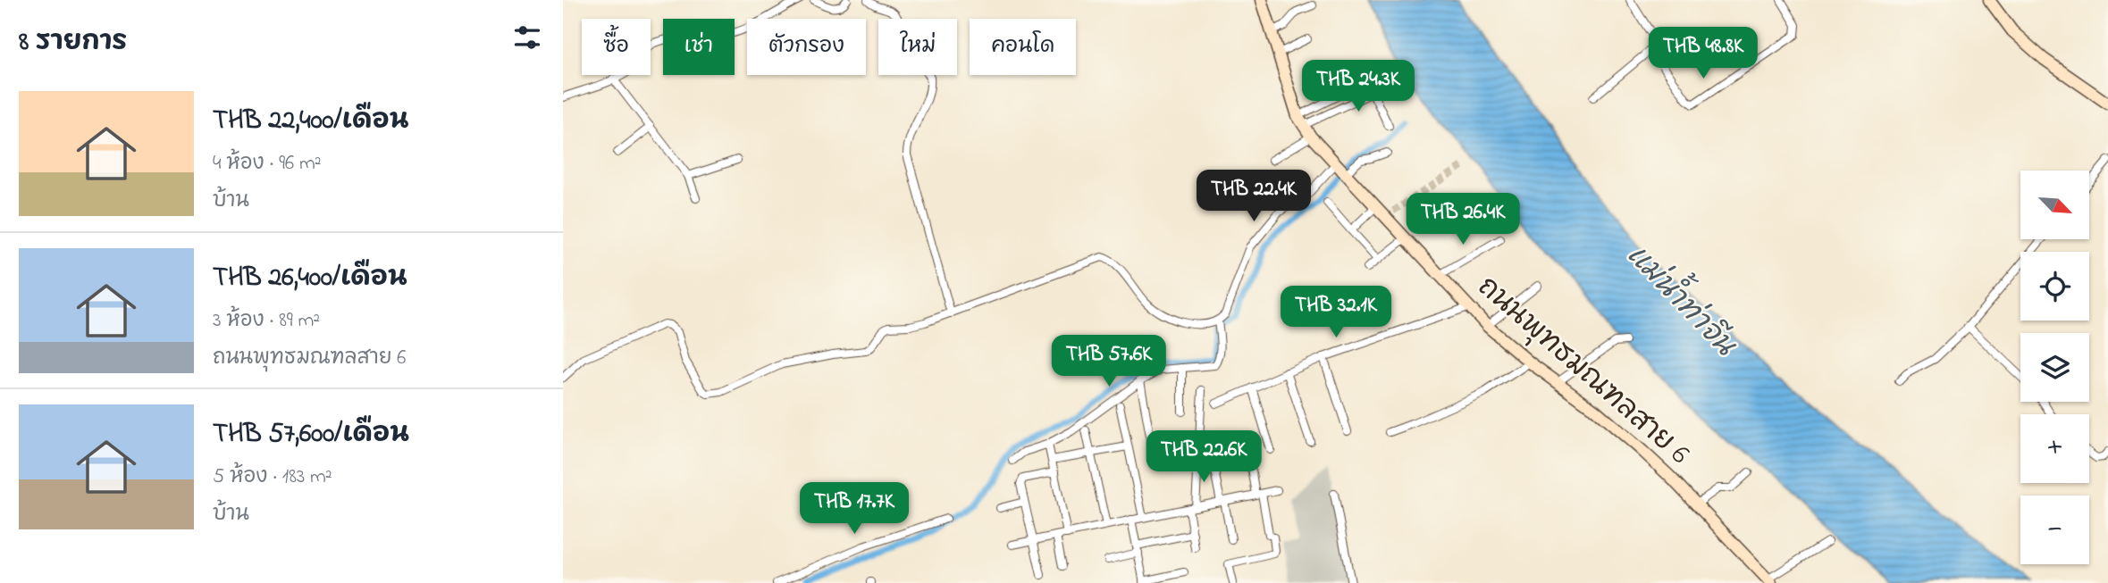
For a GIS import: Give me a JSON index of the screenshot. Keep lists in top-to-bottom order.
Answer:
{
  "streets": {
    "main road": ["ถนนพุทธมณฑลสาย 6"]
  },
  "water": ["แม่น้ำท่าจีน"],
  "north": "bottom right",
  "page": {
    "heading": "8 รายการ",
    "chip": [
      "ซื้อ",
      "เช่า",
      "ตัวกรอง",
      "ใหม่",
      "คอนโด"
    ],
    "price": [
      "THB 48.8K",
      "THB 24.3K",
      "THB 22.4K",
      "THB 26.4K",
      "THB 32.1K",
      "THB 57.6K",
      "THB 22.6K",
      "THB 17.7K"
    ],
    "list": [
      {
        "name": "THB 22,400/เดือน",
        "note": "4 ห้อง · 96 m² · บ้าน"
      },
      {
        "name": "THB 26,400/เดือน",
        "note": "3 ห้อง · 89 m² · ถนนพุทธมณฑลสาย 6"
      },
      {
        "name": "THB 57,600/เดือน",
        "note": "5 ห้อง · 183 m² · บ้าน"
      }
    ],
    "map_buttons": ["+", "−"]
  }
}
